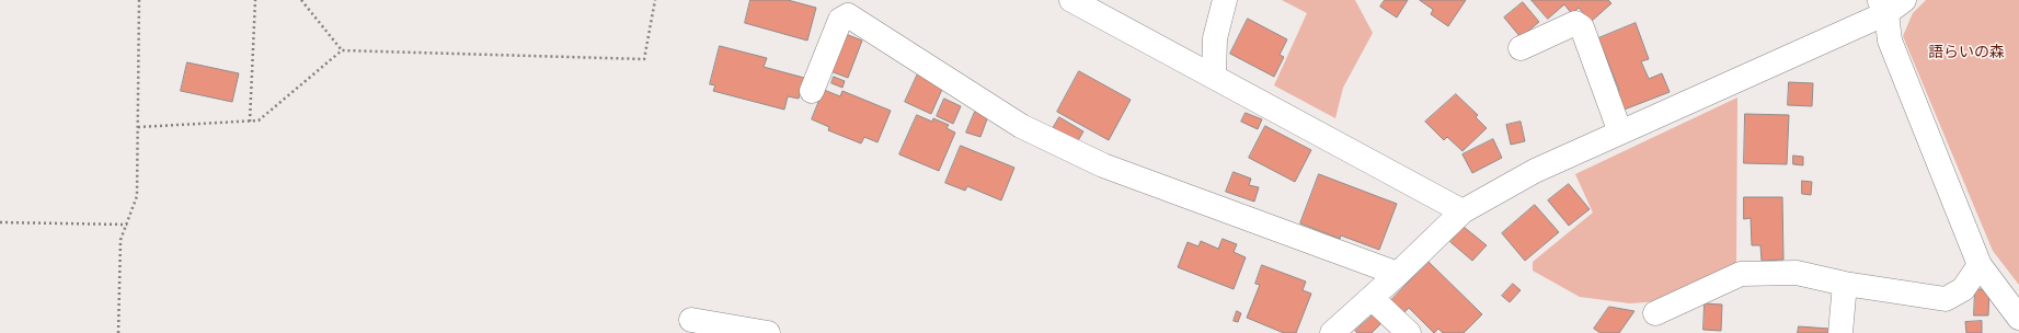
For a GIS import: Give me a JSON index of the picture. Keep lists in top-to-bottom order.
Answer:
{
  "parks": ["語らいの森"]
}
